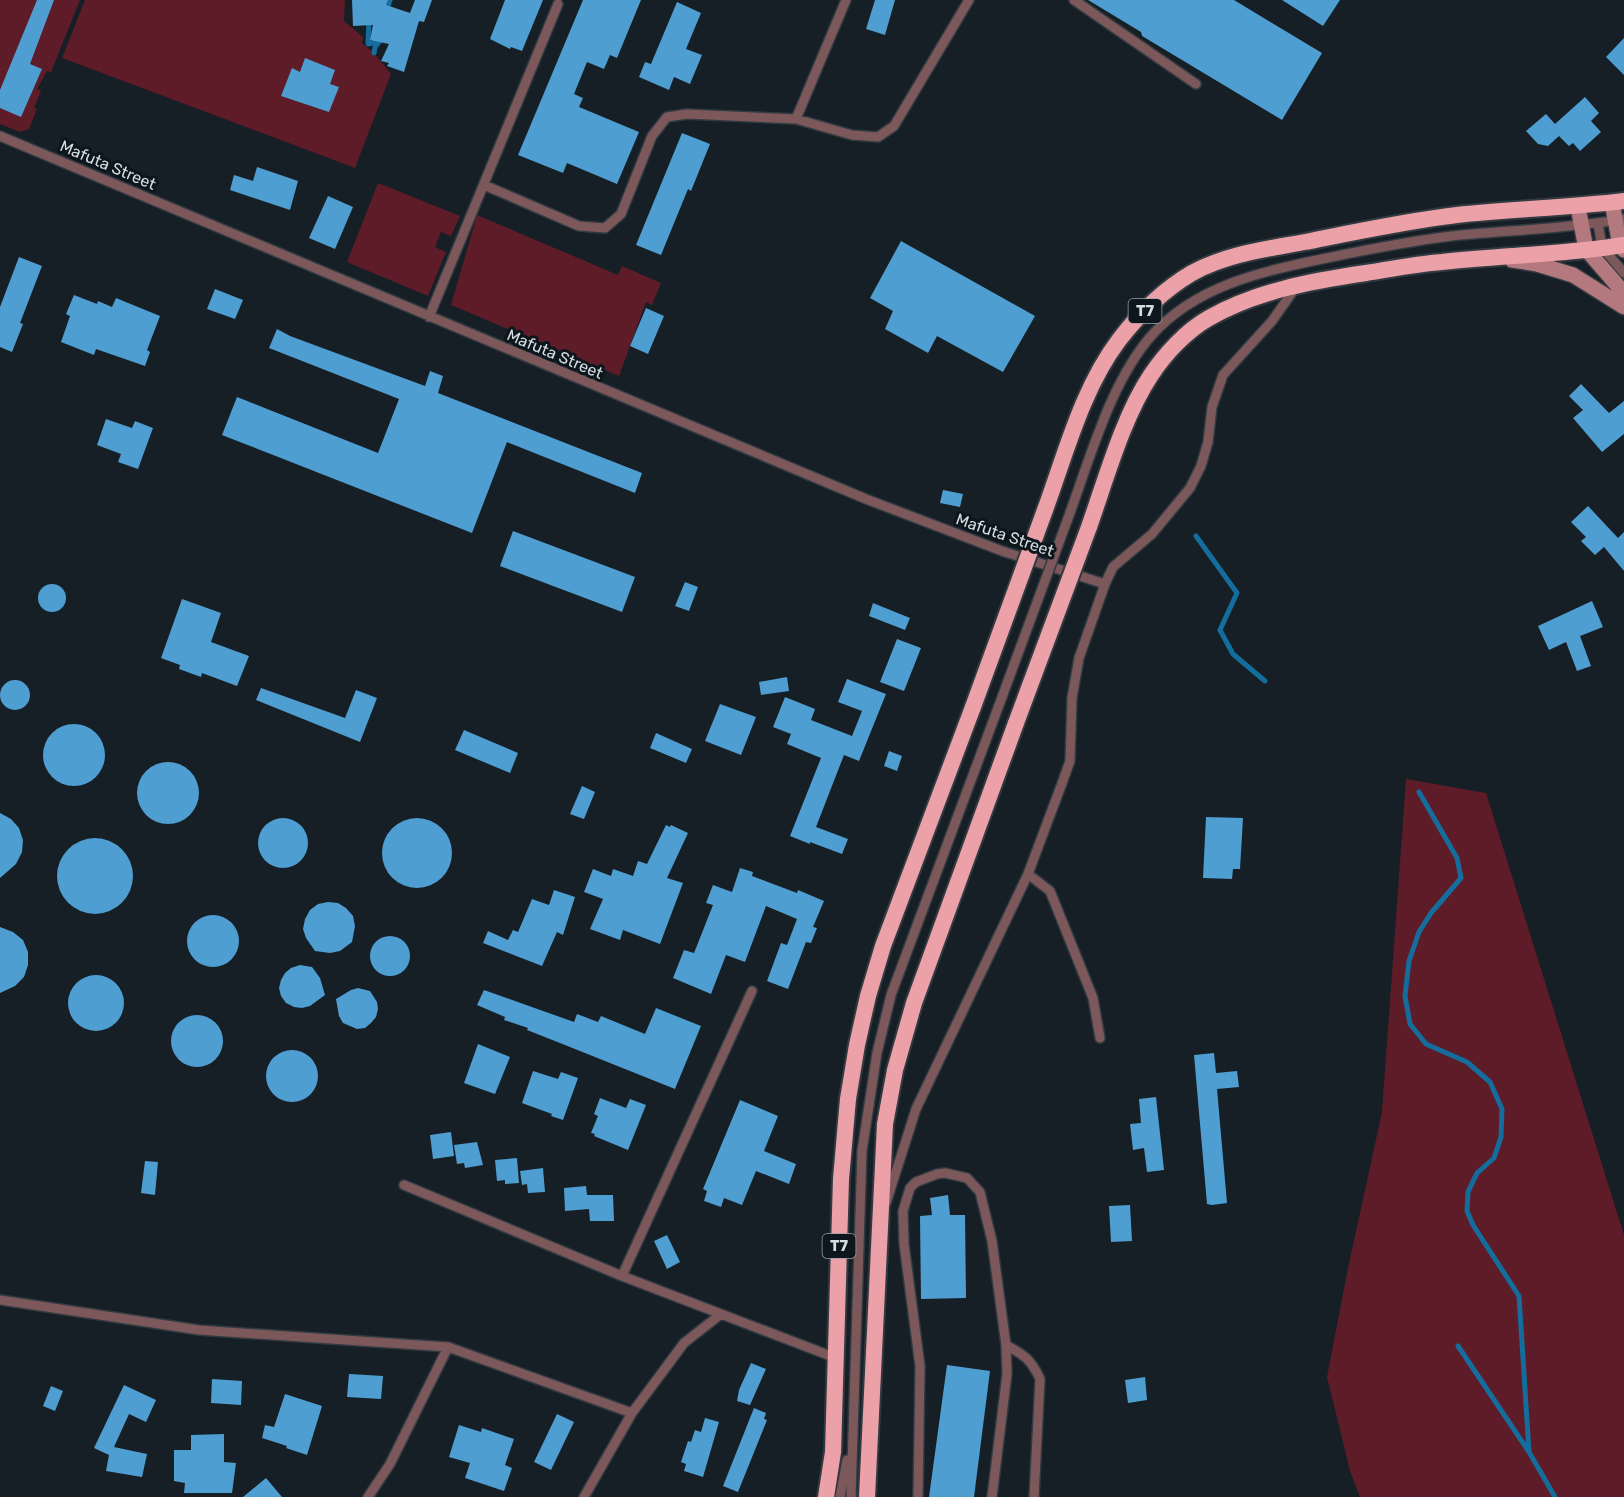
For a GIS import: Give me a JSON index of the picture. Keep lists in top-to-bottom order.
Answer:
{
  "streets": {
    "highway": ["T7"],
    "lane": ["Mafuta Street"]
  }
}
